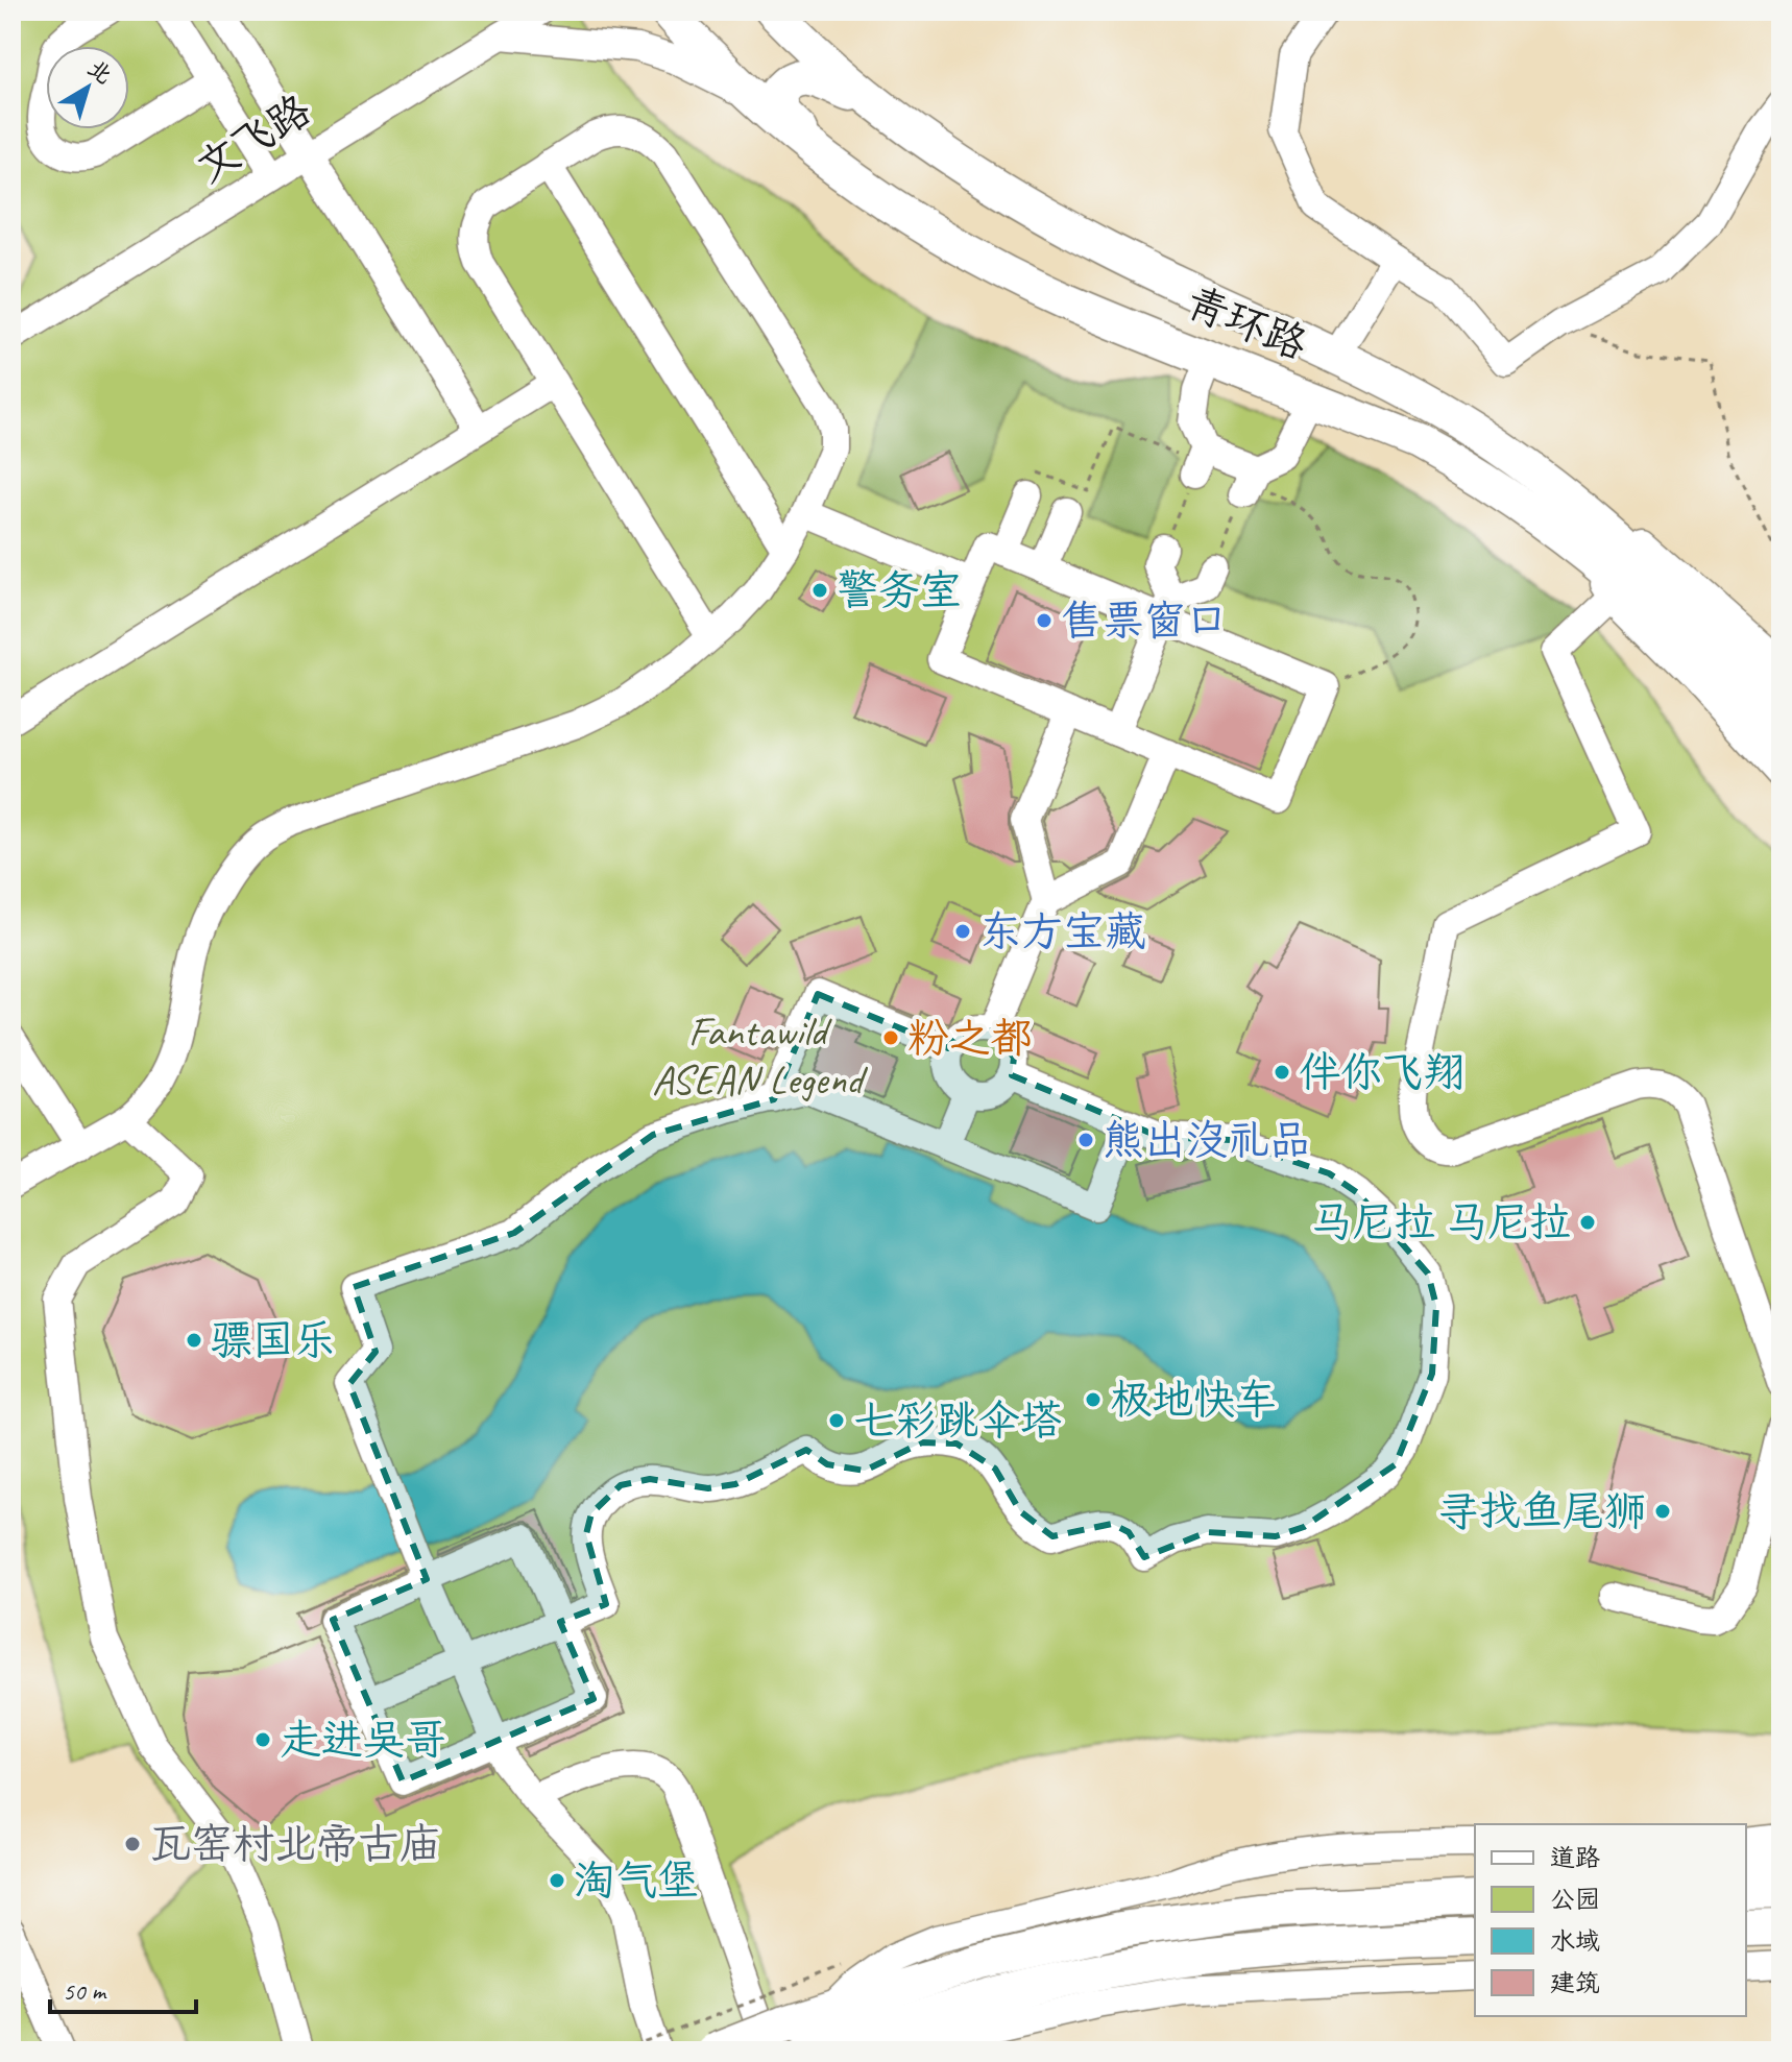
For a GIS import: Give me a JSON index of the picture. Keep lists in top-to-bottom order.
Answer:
{
  "streets": {
    "main road": ["青环路"],
    "street": ["文飞路"]
  },
  "parks": ["Fantawild ASEAN Legend"],
  "places": [
    "警务室",
    "售票窗口",
    "东方宝藏",
    "粉之都",
    "伴你飞翔",
    "熊出没礼品",
    "马尼拉 马尼拉",
    "骠国乐",
    "极地快车",
    "七彩跳伞塔",
    "寻找鱼尾狮",
    "走进吴哥",
    "瓦窑村北帝古庙",
    "淘气堡"
  ],
  "legend": [
    "道路",
    "公园",
    "水域",
    "建筑"
  ],
  "scale_bar": "50 m",
  "north": "top right"
}
